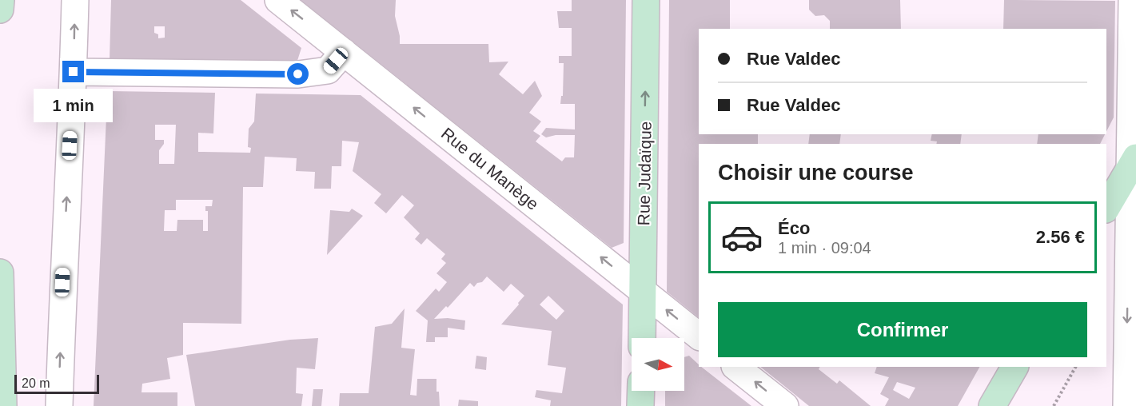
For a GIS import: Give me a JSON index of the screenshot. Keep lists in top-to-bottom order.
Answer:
{
  "streets": {
    "main road": ["Rue Judaïque"],
    "street": ["Rue du Manège"]
  },
  "crossings": [
    ["Rue du Manège", "Rue Judaïque"]
  ],
  "one_way": ["Rue du Manège", "Rue Judaïque"],
  "scale_bar": "20 m",
  "north": "right",
  "page": {
    "banner": ["Rue Valdec", "Rue Valdec"],
    "bubble": "1 min",
    "heading": "Choisir une course",
    "list": [
      {
        "name": "Éco",
        "note": "1 min · 09:04",
        "value": "2.56 €"
      }
    ],
    "buttons": "Confirmer",
    "scale": "20 m"
  }
}
